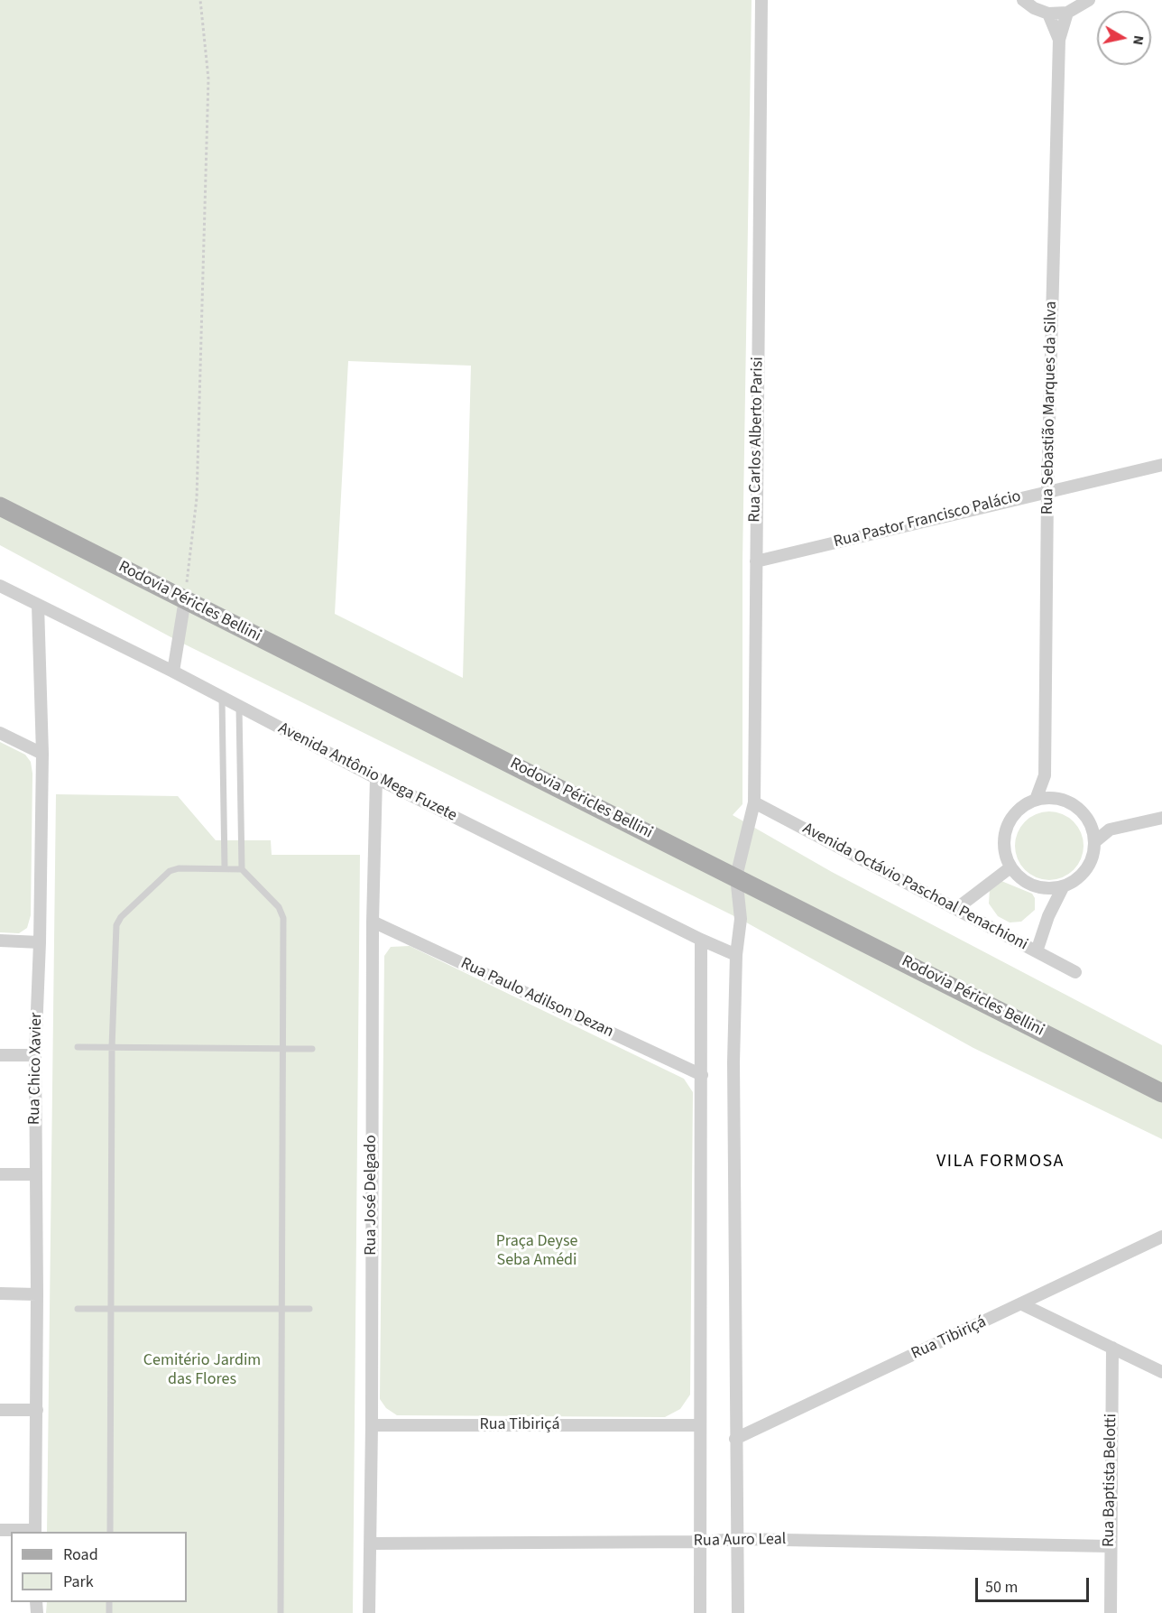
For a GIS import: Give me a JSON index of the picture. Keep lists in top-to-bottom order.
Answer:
{
  "streets": {
    "main road": ["Rodovia Péricles Bellini"],
    "street": [
      "Rua Sebastião Marques da Silva",
      "Rua Carlos Alberto Parisi",
      "Rua Pastor Francisco Palácio",
      "Avenida Antônio Mega Fuzete",
      "Avenida Octávio Paschoal Penachioni",
      "Rua Paulo Adilson Dezan",
      "Rua Chico Xavier",
      "Rua José Delgado",
      "Rua Tibiriçá",
      "Rua Baptista Belotti",
      "Rua Auro Leal"
    ]
  },
  "crossings": [
    ["Rua Sebastião Marques da Silva", "Rua Pastor Francisco Palácio"],
    ["Rua Carlos Alberto Parisi", "Rua Pastor Francisco Palácio"],
    ["Rua Carlos Alberto Parisi", "Rodovia Péricles Bellini"],
    ["Rua Carlos Alberto Parisi", "Avenida Antônio Mega Fuzete"],
    ["Rua Carlos Alberto Parisi", "Avenida Octávio Paschoal Penachioni"],
    ["Rua Carlos Alberto Parisi", "Rua Tibiriçá"],
    ["Rua Carlos Alberto Parisi", "Rua Auro Leal"],
    ["Avenida Antônio Mega Fuzete", "Rua Chico Xavier"],
    ["Avenida Antônio Mega Fuzete", "Rua José Delgado"],
    ["Rua Paulo Adilson Dezan", "Rua José Delgado"],
    ["Rua José Delgado", "Rua Tibiriçá"],
    ["Rua José Delgado", "Rua Auro Leal"],
    ["Rua Baptista Belotti", "Rua Auro Leal"]
  ],
  "districts": ["VILA FORMOSA"],
  "parks": ["Praça Deyse Seba Amédi", "Cemitério Jardim das Flores"],
  "legend": ["Road", "Park"],
  "scale_bar": "50 m",
  "north": "right"
}
